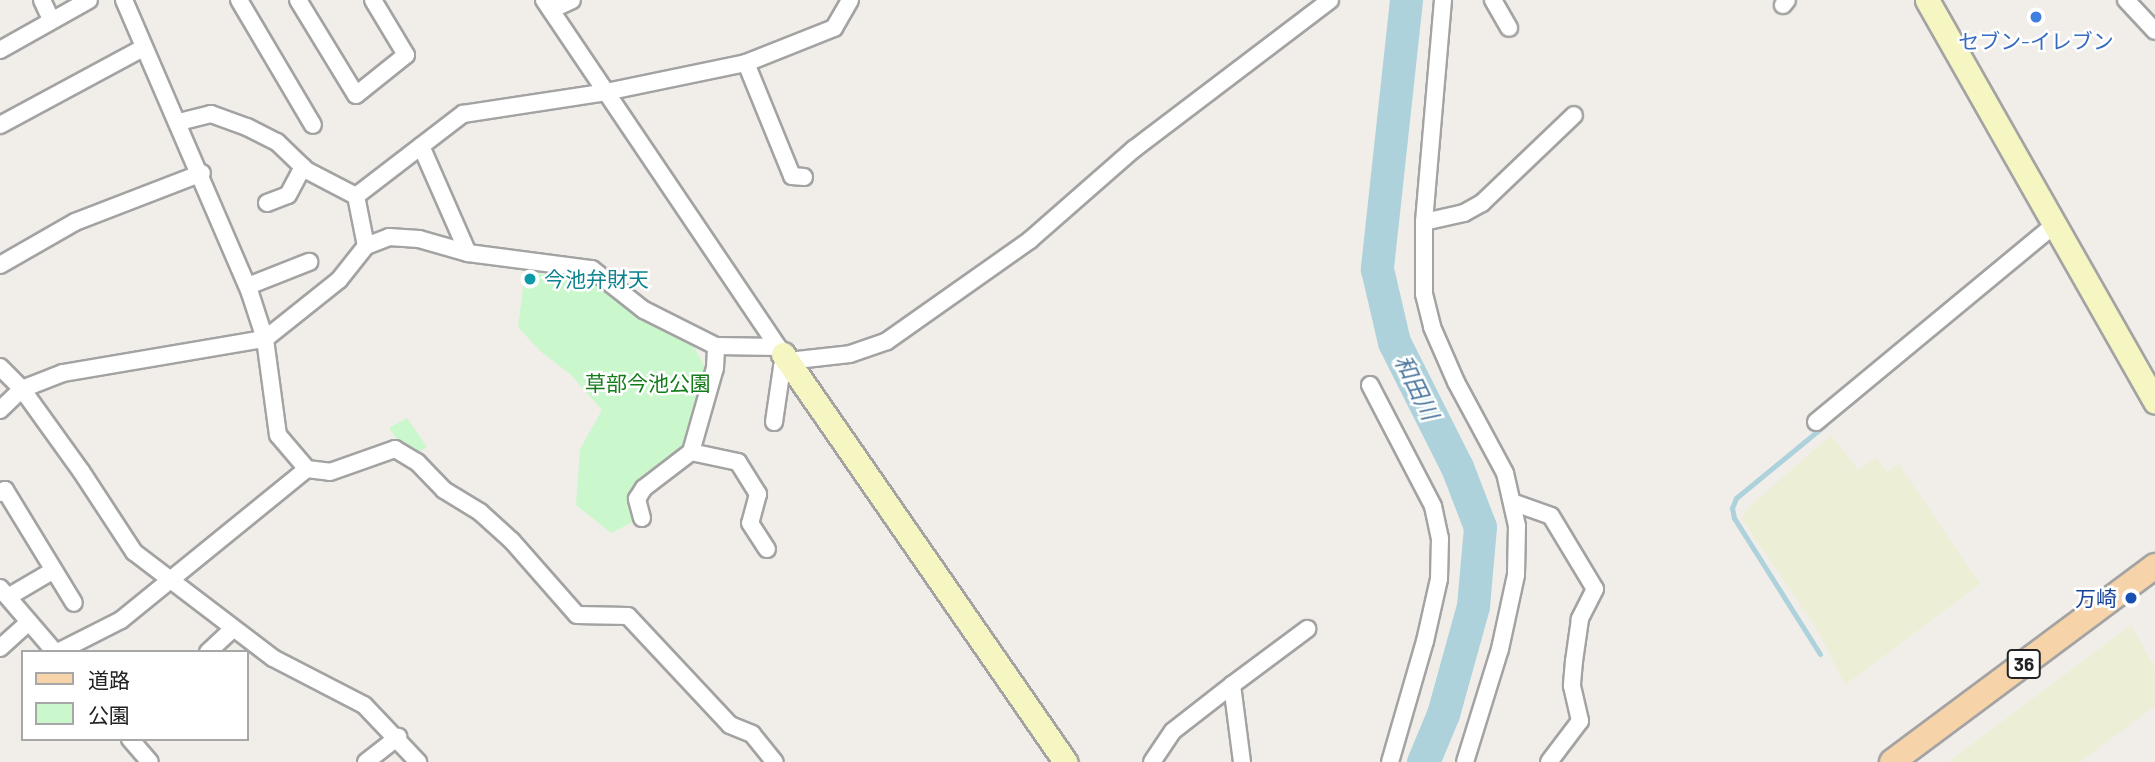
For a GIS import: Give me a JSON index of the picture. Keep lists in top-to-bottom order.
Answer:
{
  "streets": {
    "main road": ["36"]
  },
  "water": ["和田川"],
  "parks": ["草部今池公園"],
  "places": ["セブン-イレブン", "今池弁財天", "万崎"],
  "legend": ["道路", "公園"]
}
